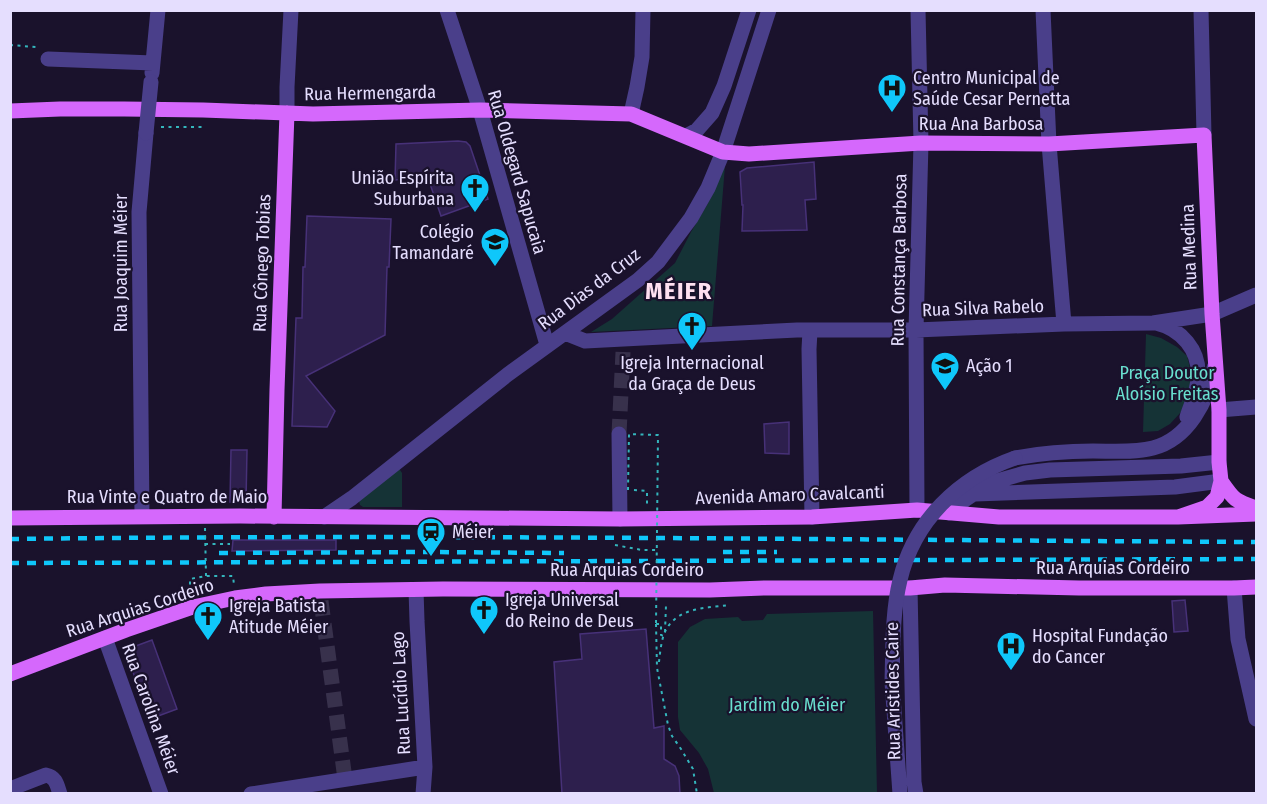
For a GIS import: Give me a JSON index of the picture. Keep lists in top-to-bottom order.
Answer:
{
  "streets": {
    "main road": [
      "Rua Hermengarda",
      "Rua Ana Barbosa",
      "Rua Medina",
      "Rua Cônego Tobias",
      "Avenida Amaro Cavalcanti",
      "Rua Vinte e Quatro de Maio",
      "Rua Arquias Cordeiro"
    ],
    "street": [
      "Rua Oldegard Sapucaia",
      "Rua Constança Barbosa",
      "Rua Joaquim Méier",
      "Rua Dias da Cruz",
      "Rua Silva Rabelo",
      "Rua Aristides Caire",
      "Rua Lucídio Lago",
      "Rua Carolina Méier"
    ]
  },
  "crossings": [
    ["Rua Hermengarda", "Rua Ana Barbosa"],
    ["Rua Hermengarda", "Rua Oldegard Sapucaia"],
    ["Rua Hermengarda", "Rua Cônego Tobias"],
    ["Rua Hermengarda", "Rua Dias da Cruz"],
    ["Rua Ana Barbosa", "Rua Medina"],
    ["Rua Ana Barbosa", "Rua Constança Barbosa"],
    ["Rua Ana Barbosa", "Rua Dias da Cruz"],
    ["Rua Oldegard Sapucaia", "Rua Dias da Cruz"],
    ["Rua Medina", "Rua Silva Rabelo"],
    ["Rua Constança Barbosa", "Rua Silva Rabelo"],
    ["Rua Constança Barbosa", "Avenida Amaro Cavalcanti"],
    ["Rua Joaquim Méier", "Rua Vinte e Quatro de Maio"],
    ["Rua Cônego Tobias", "Rua Vinte e Quatro de Maio"],
    ["Rua Dias da Cruz", "Rua Silva Rabelo"],
    ["Rua Dias da Cruz", "Avenida Amaro Cavalcanti"],
    ["Rua Dias da Cruz", "Rua Vinte e Quatro de Maio"],
    ["Avenida Amaro Cavalcanti", "Rua Vinte e Quatro de Maio"],
    ["Rua Arquias Cordeiro", "Rua Aristides Caire"],
    ["Rua Arquias Cordeiro", "Rua Lucídio Lago"],
    ["Rua Arquias Cordeiro", "Rua Carolina Méier"]
  ],
  "districts": ["MÉIER"],
  "parks": ["Praça Doutor Aloísio Freitas", "Jardim do Méier"],
  "places": {
    "hospital": ["Centro Municipal de Saúde Cesar Pernetta", "Hospital Fundação do Cancer"],
    "church": [
      "União Espírita Suburbana",
      "Igreja Internacional da Graça de Deus",
      "Igreja Universal do Reino de Deus",
      "Igreja Batista Atitude Méier"
    ],
    "school or university": ["Colégio Tamandaré", "Ação 1"],
    "station": ["Méier"]
  }
}
